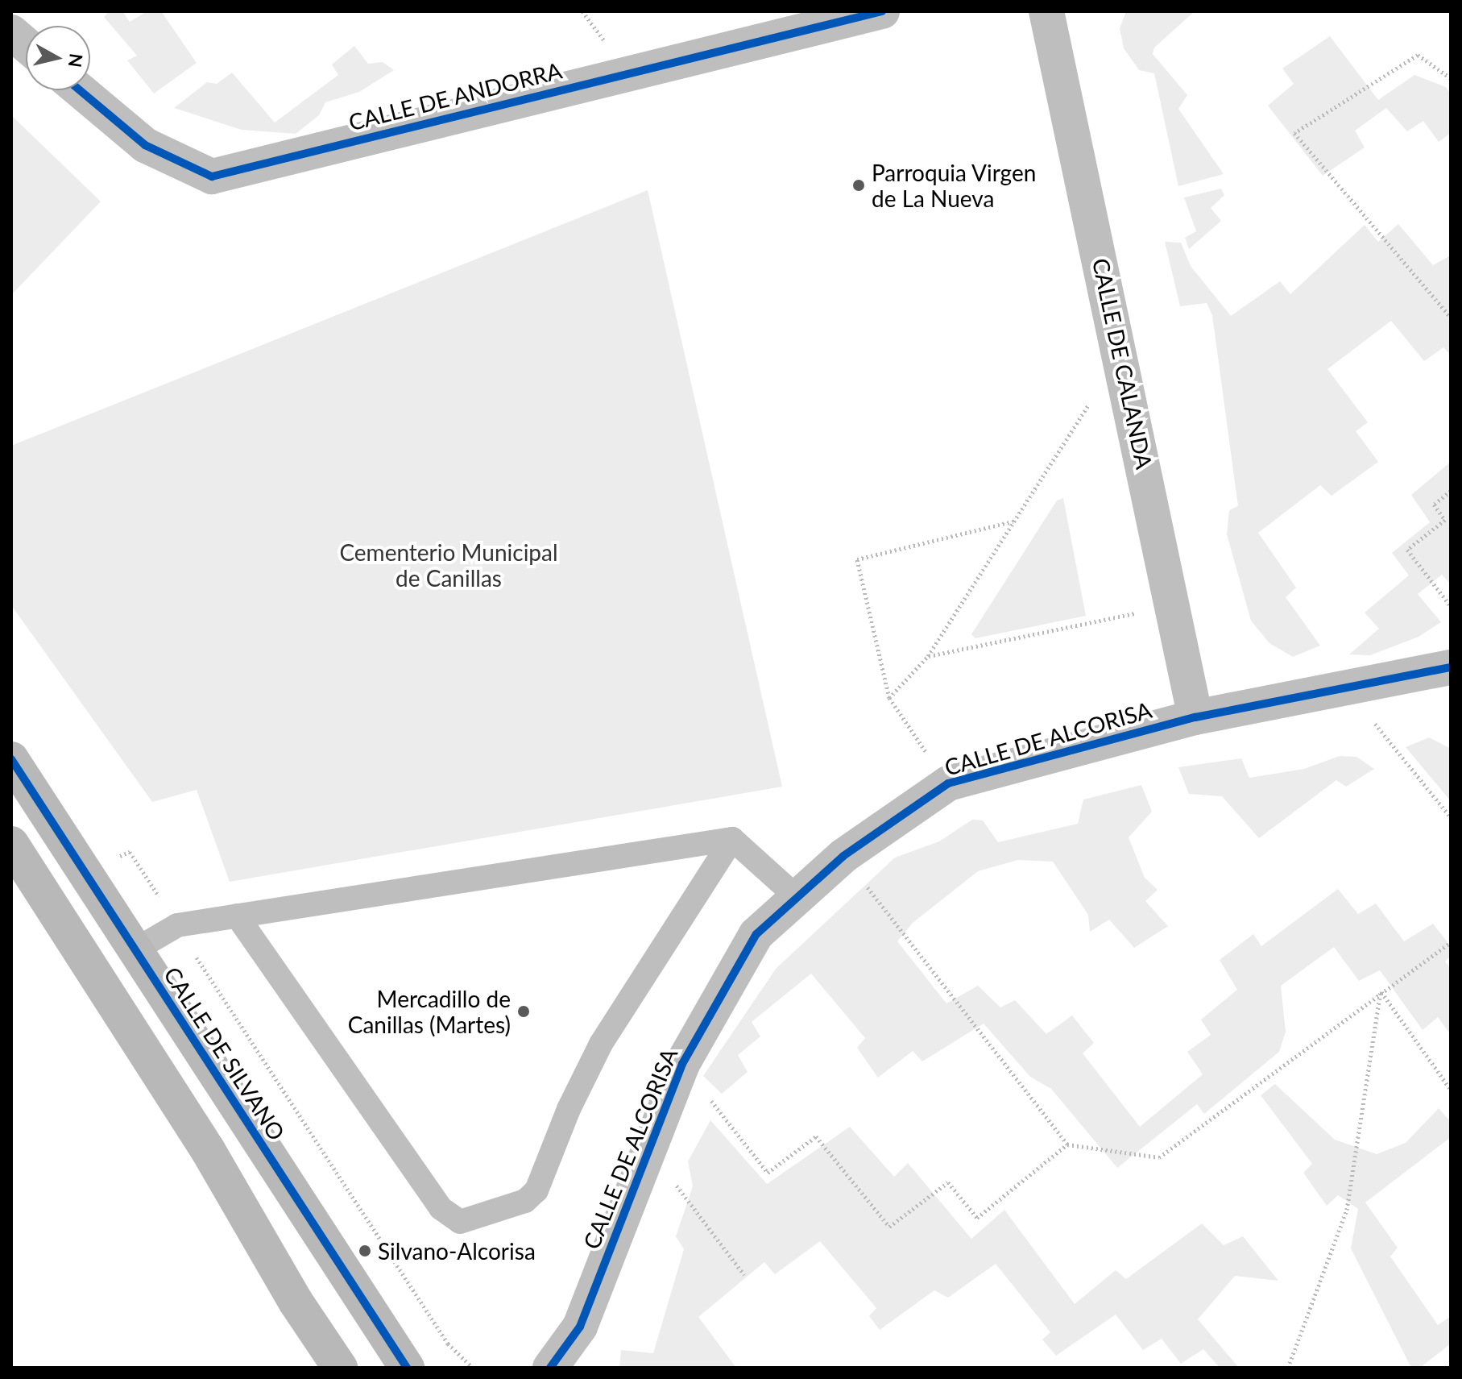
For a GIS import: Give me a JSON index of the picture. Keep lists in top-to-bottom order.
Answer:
{
  "streets": {
    "street": [
      "CALLE DE ANDORRA",
      "CALLE DE CALANDA",
      "CALLE DE ALCORISA",
      "CALLE DE SILVANO"
    ]
  },
  "crossings": [
    ["CALLE DE CALANDA", "CALLE DE ALCORISA"]
  ],
  "parks": ["Cementerio Municipal de Canillas"],
  "places": ["Parroquia Virgen de La Nueva", "Mercadillo de Canillas (Martes)", "Silvano-Alcorisa"],
  "north": "right"
}
